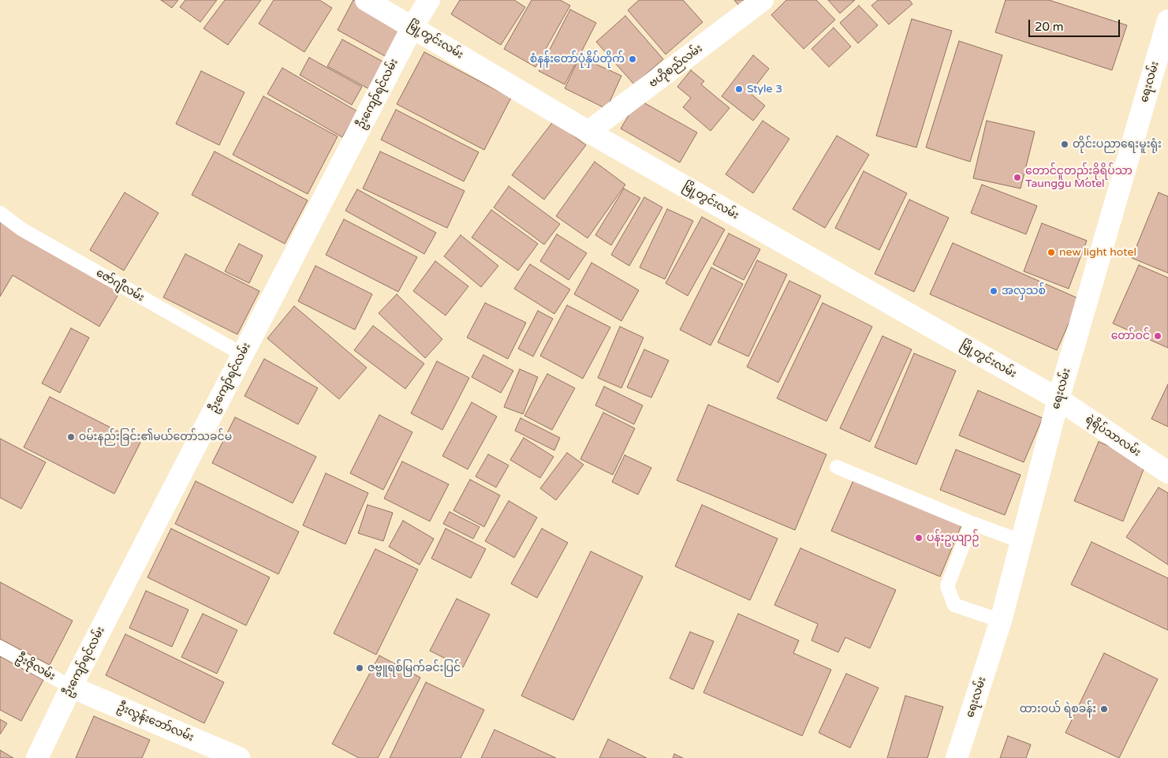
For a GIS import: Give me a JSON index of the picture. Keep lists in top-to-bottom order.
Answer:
{
  "streets": {
    "street": [
      "မြို့တွင်းလမ်း",
      "ဗဟိုစည်လမ်း",
      "ရေးလမ်း",
      "ဦးကျော်ရင်လမ်း",
      "ရဲရိပ်သာလမ်း",
      "ဦးလွန်းဘော်လမ်း"
    ],
    "lane": ["ဇော်ဂျီလမ်း", "ဦးဇိုလမ်း"]
  },
  "crossings": [
    ["မြို့တွင်းလမ်း", "ဗဟိုစည်လမ်း"],
    ["မြို့တွင်းလမ်း", "ရေးလမ်း"],
    ["မြို့တွင်းလမ်း", "ဦးကျော်ရင်လမ်း"],
    ["မြို့တွင်းလမ်း", "ရဲရိပ်သာလမ်း"],
    ["ရေးလမ်း", "ရဲရိပ်သာလမ်း"],
    ["ဦးကျော်ရင်လမ်း", "ဇော်ဂျီလမ်း"],
    ["ဦးကျော်ရင်လမ်း", "ဦးဇိုလမ်း"],
    ["ဦးကျော်ရင်လမ်း", "ဦးလွန်းဘော်လမ်း"],
    ["ဦးဇိုလမ်း", "ဦးလွန်းဘော်လမ်း"]
  ],
  "places": [
    "စံနန်းတော်ပုံနှိပ်တိုက်",
    "Style 3",
    "တိုင်းပညာရေးမူးရုံး",
    "တောင်ငူတည်းခိုရိပ်သာ Taunggu Motel",
    "new light hotel",
    "အလှသစ်",
    "တော်ဝင်",
    "၀မ်းနည်းခြင်း၏မယ်တော်သခင်မ",
    "ပန်းဥယျာဉ်",
    "ဇဗ္ဗူရစ်မြက်ခင်းပြင်",
    "ထားဝယ် ရဲစခန်း"
  ],
  "scale_bar": "20 m"
}
